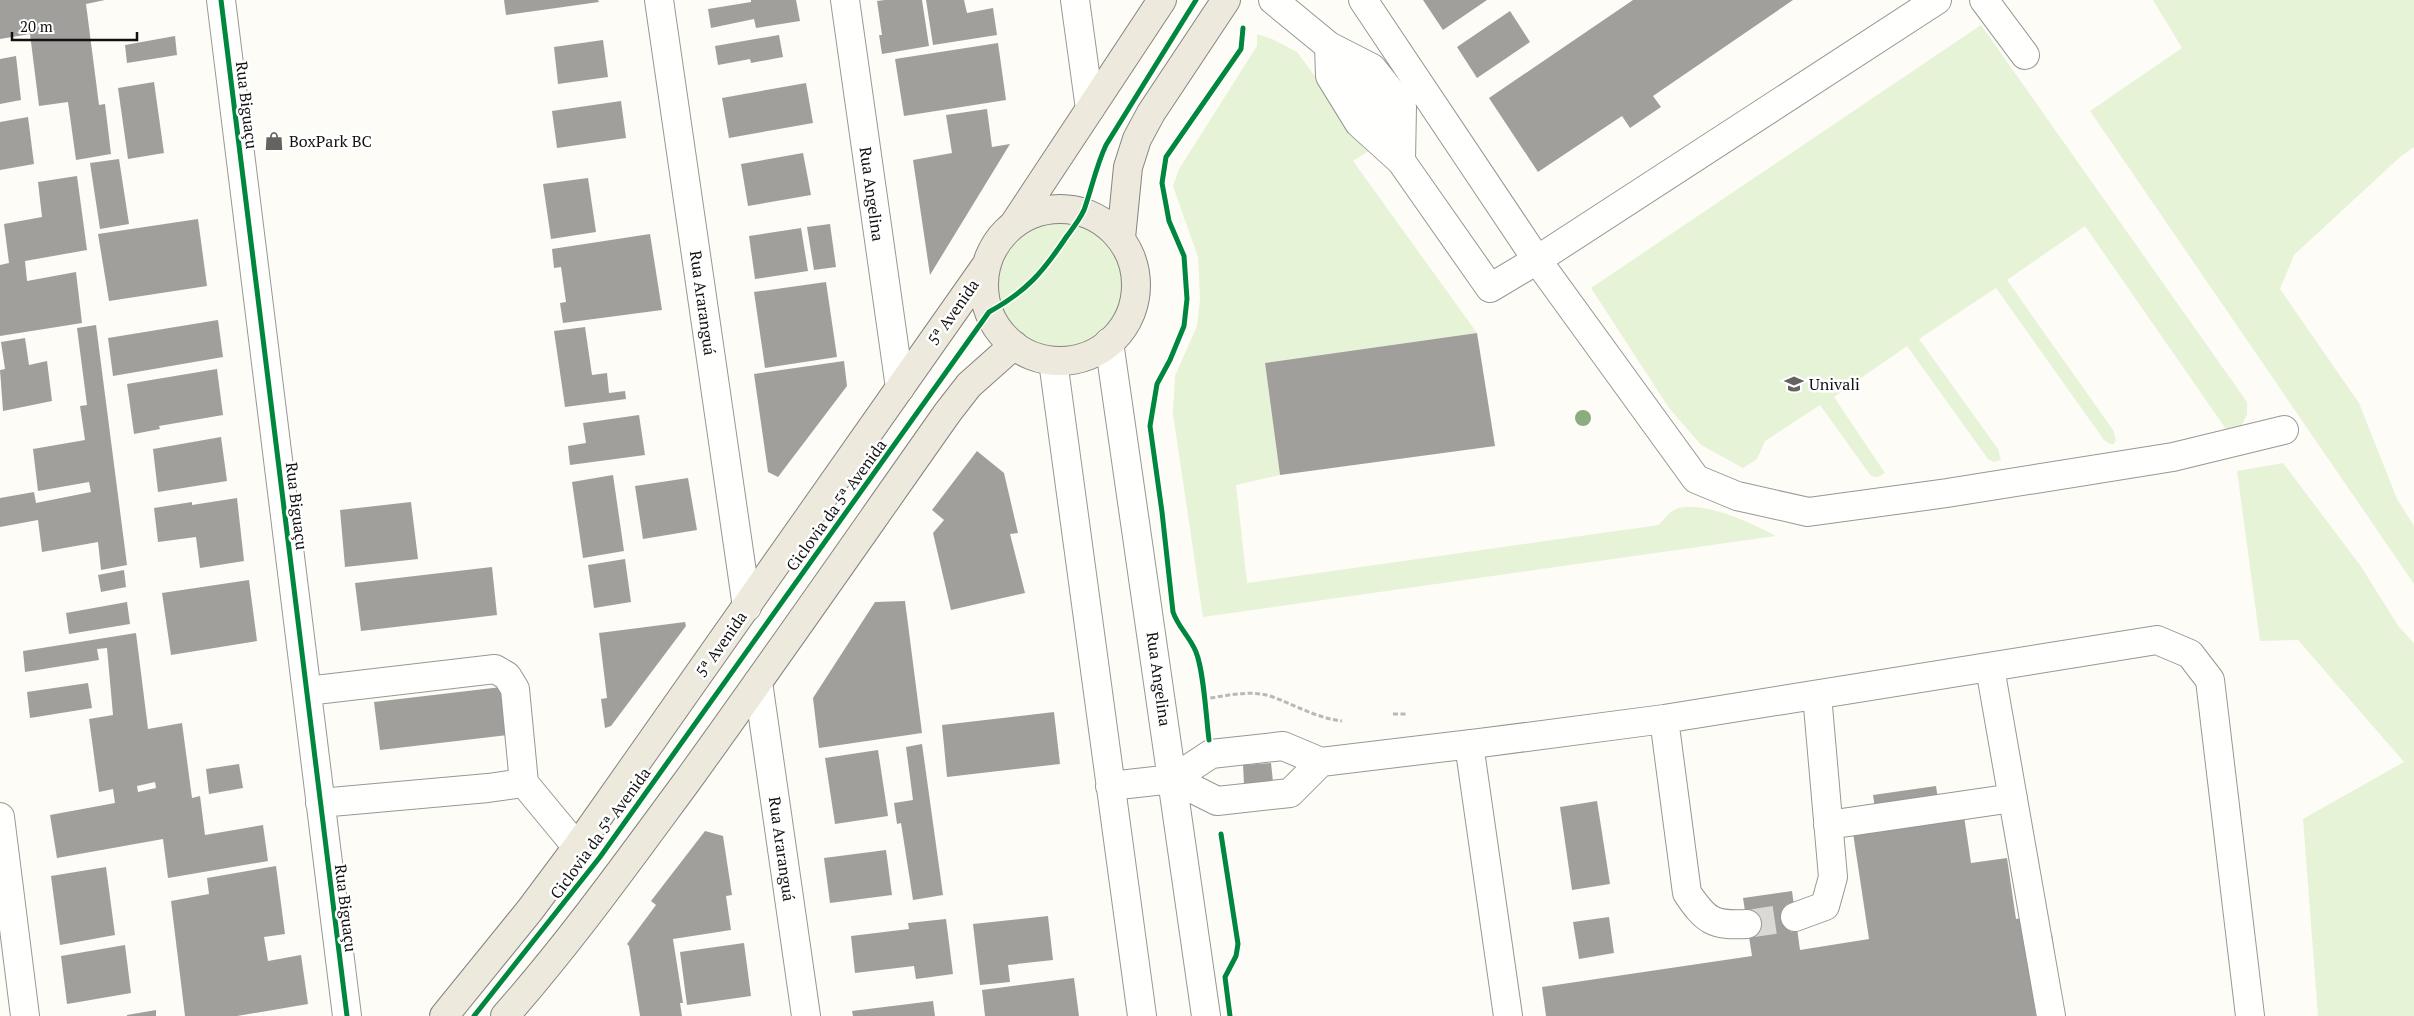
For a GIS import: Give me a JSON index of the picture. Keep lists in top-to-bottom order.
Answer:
{
  "streets": {
    "main road": ["5ª Avenida"],
    "street": ["Rua Biguaçu", "Rua Angelina", "Rua Araranguá"],
    "cycle path": ["Ciclovia da 5ª Avenida"]
  },
  "crossings": [
    ["Rua Angelina", "5ª Avenida"],
    ["Rua Araranguá", "5ª Avenida"]
  ],
  "places": {
    "shop": ["BoxPark BC"],
    "school or university": ["Univali"]
  },
  "scale_bar": "20 m"
}
